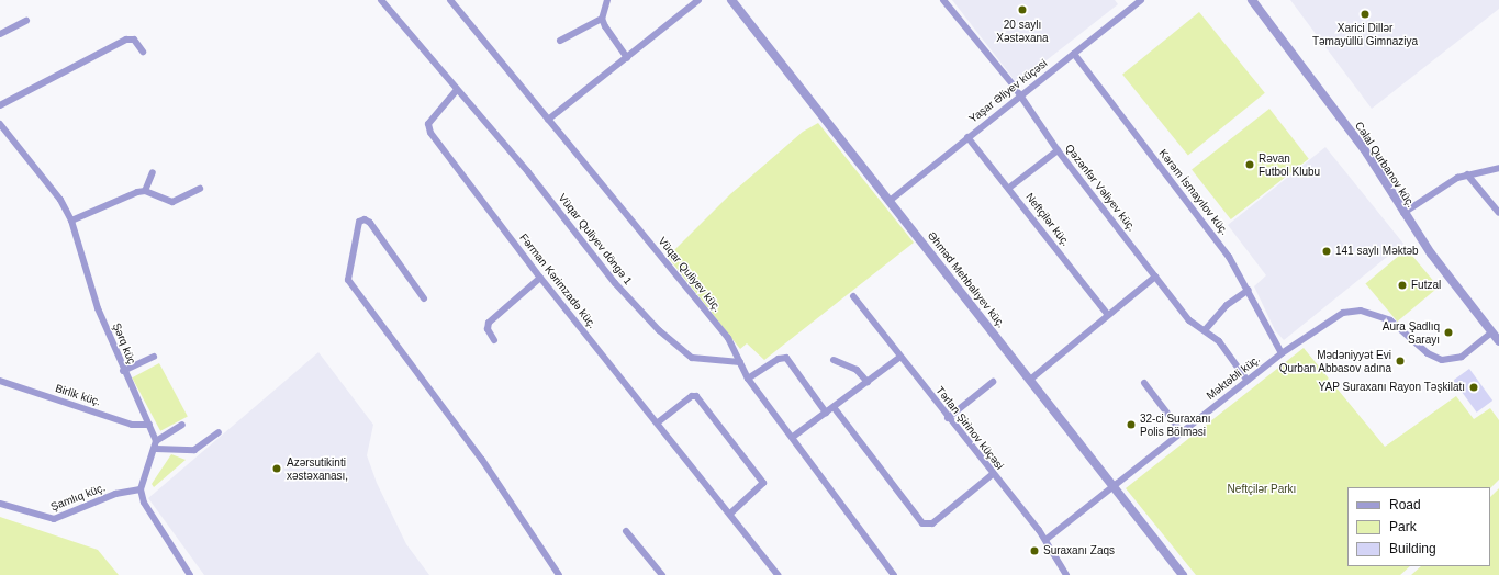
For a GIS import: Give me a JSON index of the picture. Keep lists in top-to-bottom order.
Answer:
{
  "streets": {
    "street": [
      "Yaşar Əliyev küçəsi",
      "Cəlal Qurbanov küç.",
      "Qəzənfər Vəliyev küç.",
      "Kərəm İsmayılov küç.",
      "Neftçilər küç.",
      "Vüqar Quliyev döngə 1",
      "Vüqar Quliyev küç.",
      "Əhməd Mehbalıyev küç.",
      "Fərman Kərimzadə küç.",
      "Şərq küç",
      "Məktəbli küç.",
      "Birlik küç.",
      "Tərlan Şirinov küçəsi",
      "Şamlıq küç."
    ]
  },
  "crossings": [
    ["Yaşar Əliyev küçəsi", "Qəzənfər Vəliyev küç."],
    ["Yaşar Əliyev küçəsi", "Kərəm İsmayılov küç."],
    ["Yaşar Əliyev küçəsi", "Neftçilər küç."],
    ["Yaşar Əliyev küçəsi", "Əhməd Mehbalıyev küç."],
    ["Cəlal Qurbanov küç.", "Məktəbli küç."],
    ["Qəzənfər Vəliyev küç.", "Məktəbli küç."],
    ["Kərəm İsmayılov küç.", "Məktəbli küç."],
    ["Vüqar Quliyev döngə 1", "Vüqar Quliyev küç."],
    ["Vüqar Quliyev döngə 1", "Fərman Kərimzadə küç."],
    ["Əhməd Mehbalıyev küç.", "Məktəbli küç."],
    ["Şərq küç", "Birlik küç."],
    ["Şərq küç", "Şamlıq küç."],
    ["Məktəbli küç.", "Tərlan Şirinov küçəsi"]
  ],
  "parks": ["Neftçilər Parkı"],
  "places": [
    "20 saylı Xəstəxana",
    "Xarici Dillər Təmayüllü Gimnaziya",
    "Rəvan Futbol Klubu",
    "141 saylı Məktəb",
    "Futzal",
    "Aura Şadlıq Sarayı",
    "Mədəniyyət Evi Qurban Abbasov adına",
    "YAP Suraxanı Rayon Təşkilatı",
    "32-ci Suraxanı Polis Bölməsi",
    "Azərsutikinti xəstəxanası,",
    "Suraxanı Zaqs"
  ],
  "legend": ["Road", "Park", "Building"]
}
